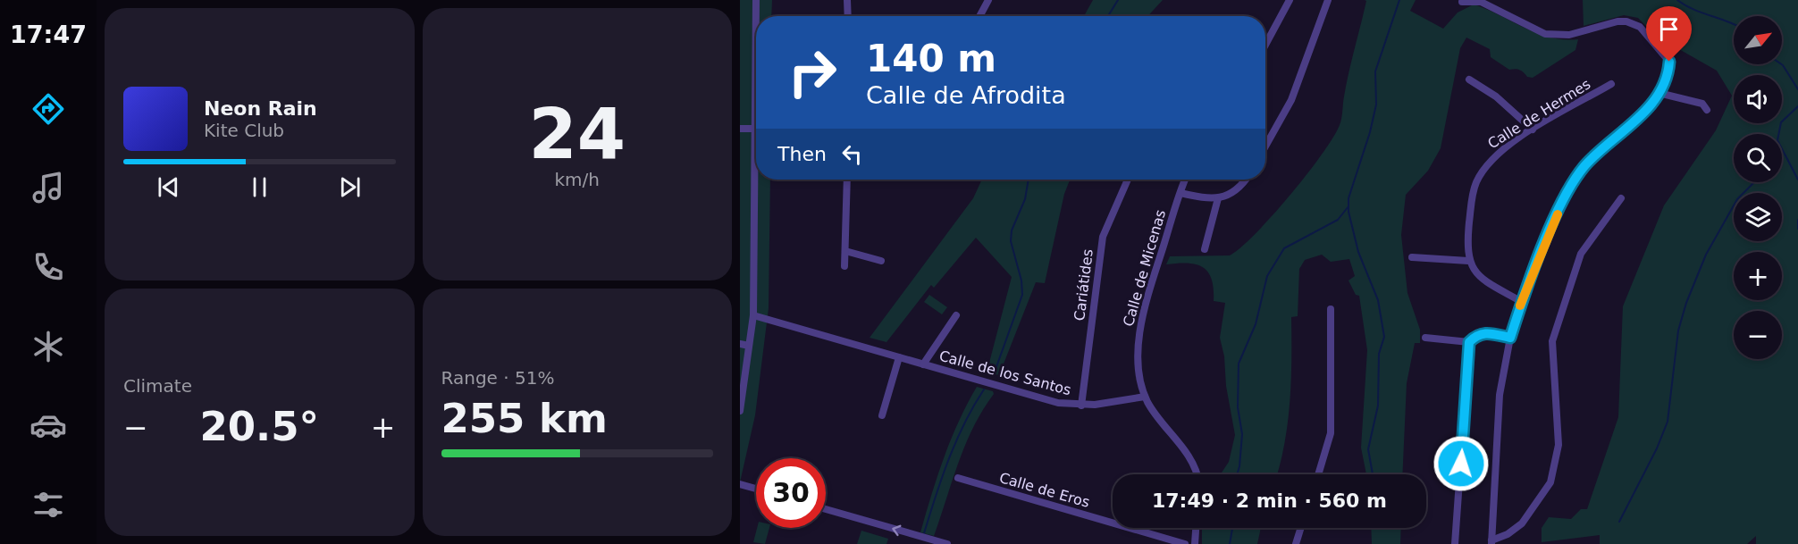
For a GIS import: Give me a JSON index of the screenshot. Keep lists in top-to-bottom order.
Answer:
{
  "streets": {
    "street": [
      "Calle de Hermes",
      "Calle de Micenas",
      "Cariátides",
      "Calle de los Santos",
      "Calle de Eros"
    ]
  },
  "crossings": [
    ["Calle de Micenas", "Calle de los Santos"],
    ["Cariátides", "Calle de los Santos"]
  ],
  "north": "top right",
  "page": {
    "tabs": "17:47",
    "tile": [
      ["24", "km/h"],
      "Climate",
      ["Range · 51%", "255 km"]
    ],
    "map_buttons": ["+", "−"],
    "turn": ["140 m", "Calle de Afrodita"],
    "song": ["Neon Rain", "Kite Club"],
    "then": "Then",
    "heat": ["−", "20.5°", "+"],
    "limit": "30",
    "trip": "17:49 · 2 min · 560 m"
  }
}
